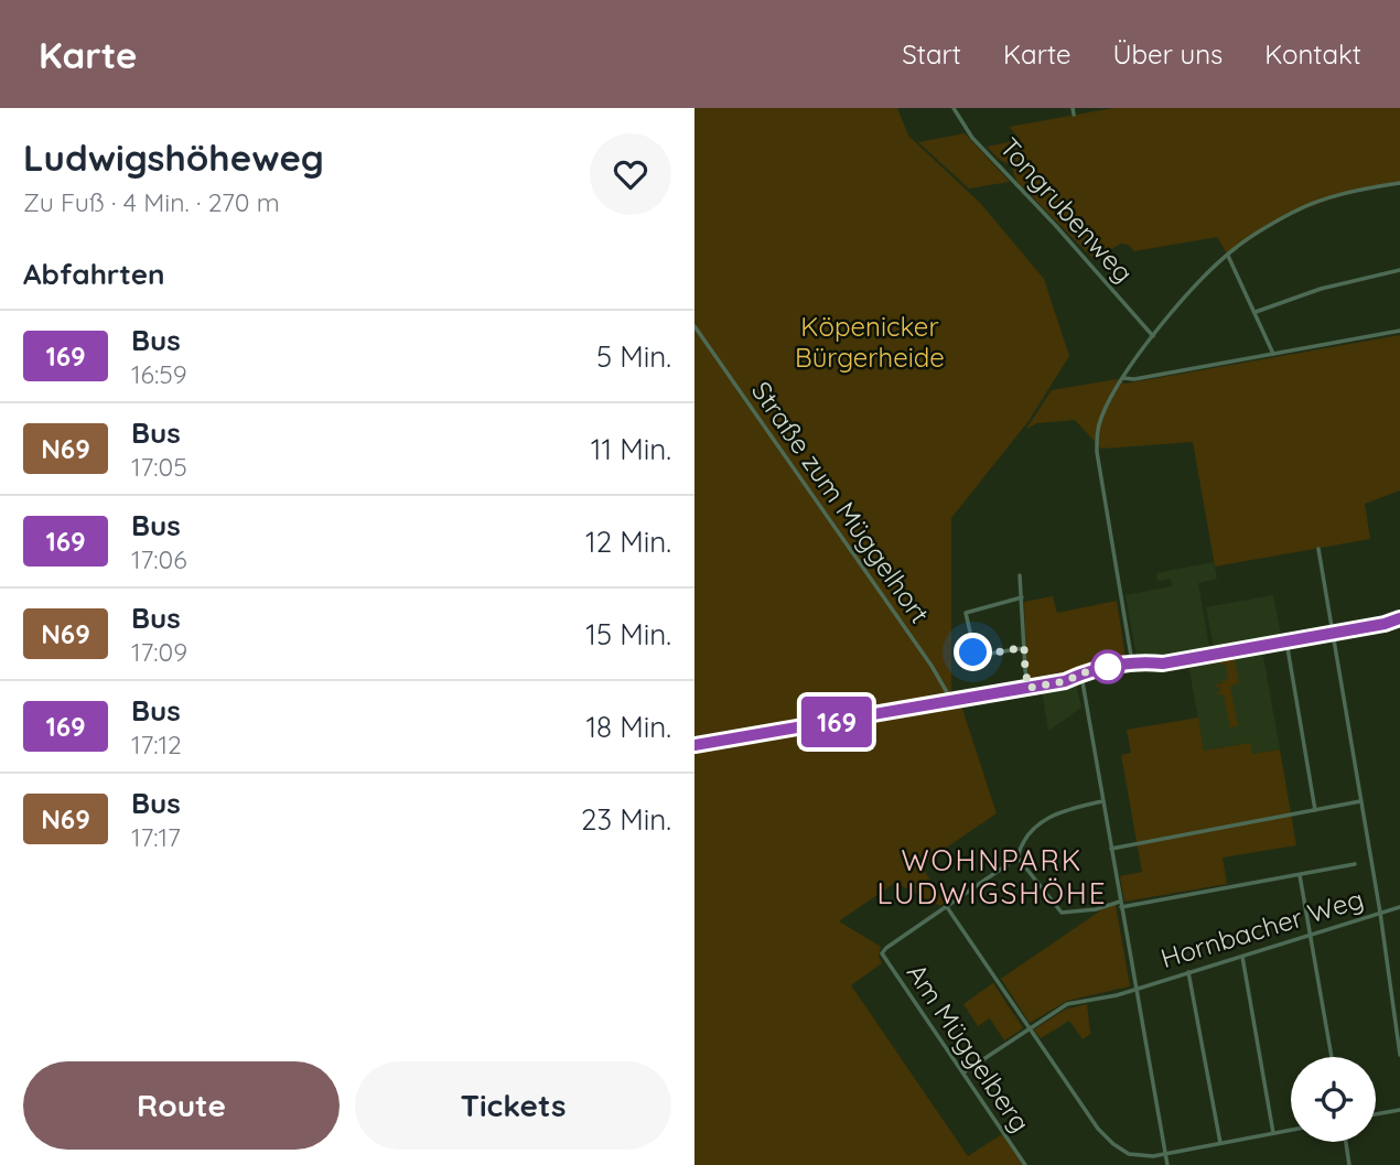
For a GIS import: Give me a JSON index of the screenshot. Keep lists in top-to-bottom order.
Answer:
{
  "streets": {
    "street": [
      "Tongrubenweg",
      "Straße zum Müggelhort",
      "Hornbacher Weg",
      "Am Müggelberg"
    ]
  },
  "crossings": [
    ["Hornbacher Weg", "Am Müggelberg"]
  ],
  "districts": ["WOHNPARK LUDWIGSHÖHE"],
  "parks": ["Köpenicker Bürgerheide"],
  "lines": ["bus line 169"],
  "page": {
    "header": "Karte",
    "nav": [
      "Start",
      "Karte",
      "Über uns",
      "Kontakt"
    ],
    "heading": [
      ["Ludwigshöheweg", "Zu Fuß · 4 Min. · 270 m"],
      "Abfahrten"
    ],
    "on_map": "169",
    "list": [
      {
        "mark": "169",
        "name": "Bus",
        "note": "16:59",
        "value": "5 Min."
      },
      {
        "mark": "N69",
        "name": "Bus",
        "note": "17:05",
        "value": "11 Min."
      },
      {
        "mark": "169",
        "name": "Bus",
        "note": "17:06",
        "value": "12 Min."
      },
      {
        "mark": "N69",
        "name": "Bus",
        "note": "17:09",
        "value": "15 Min."
      },
      {
        "mark": "169",
        "name": "Bus",
        "note": "17:12",
        "value": "18 Min."
      },
      {
        "mark": "N69",
        "name": "Bus",
        "note": "17:17",
        "value": "23 Min."
      }
    ],
    "buttons": ["Route", "Tickets"]
  }
}
